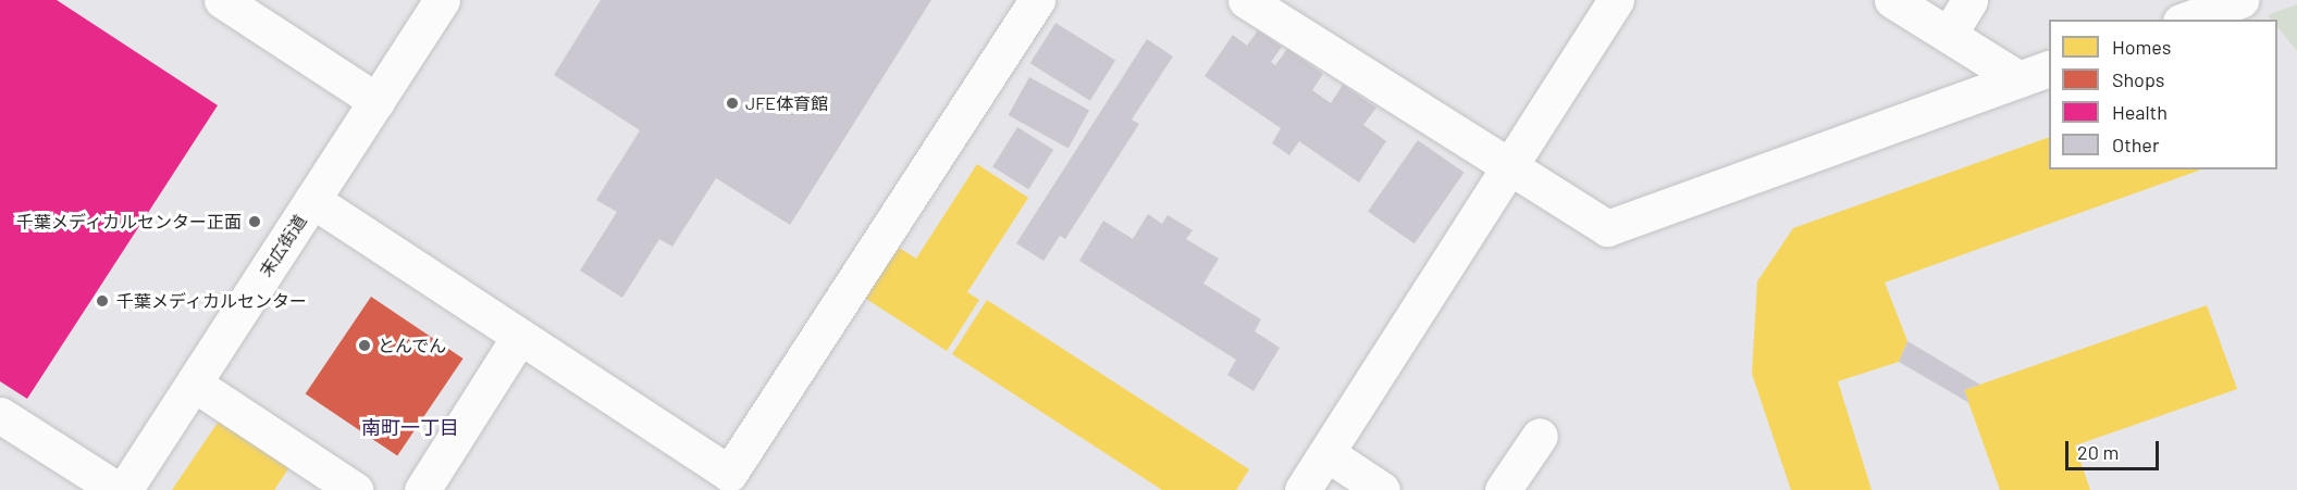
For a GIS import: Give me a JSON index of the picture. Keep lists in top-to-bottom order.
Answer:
{
  "streets": {
    "street": ["末広街道"]
  },
  "districts": ["南町一丁目"],
  "places": [
    "JFE体育館",
    "千葉メディカルセンター正面",
    "千葉メディカルセンター",
    "とんでん"
  ],
  "legend": [
    "Homes",
    "Shops",
    "Health",
    "Other"
  ],
  "scale_bar": "20 m"
}
